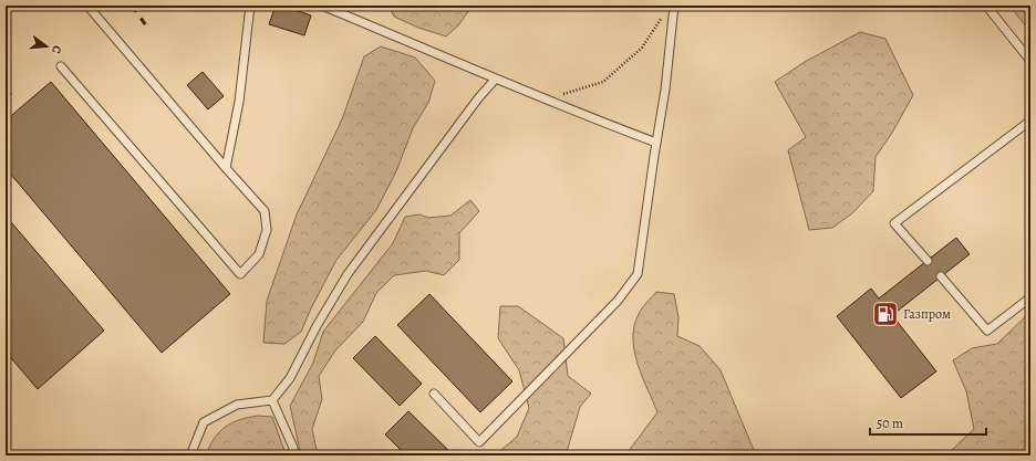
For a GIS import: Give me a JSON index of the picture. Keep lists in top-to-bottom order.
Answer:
{
  "places": {
    "fuel station": ["Газпром"]
  },
  "scale_bar": "50 m",
  "north": "right"
}
